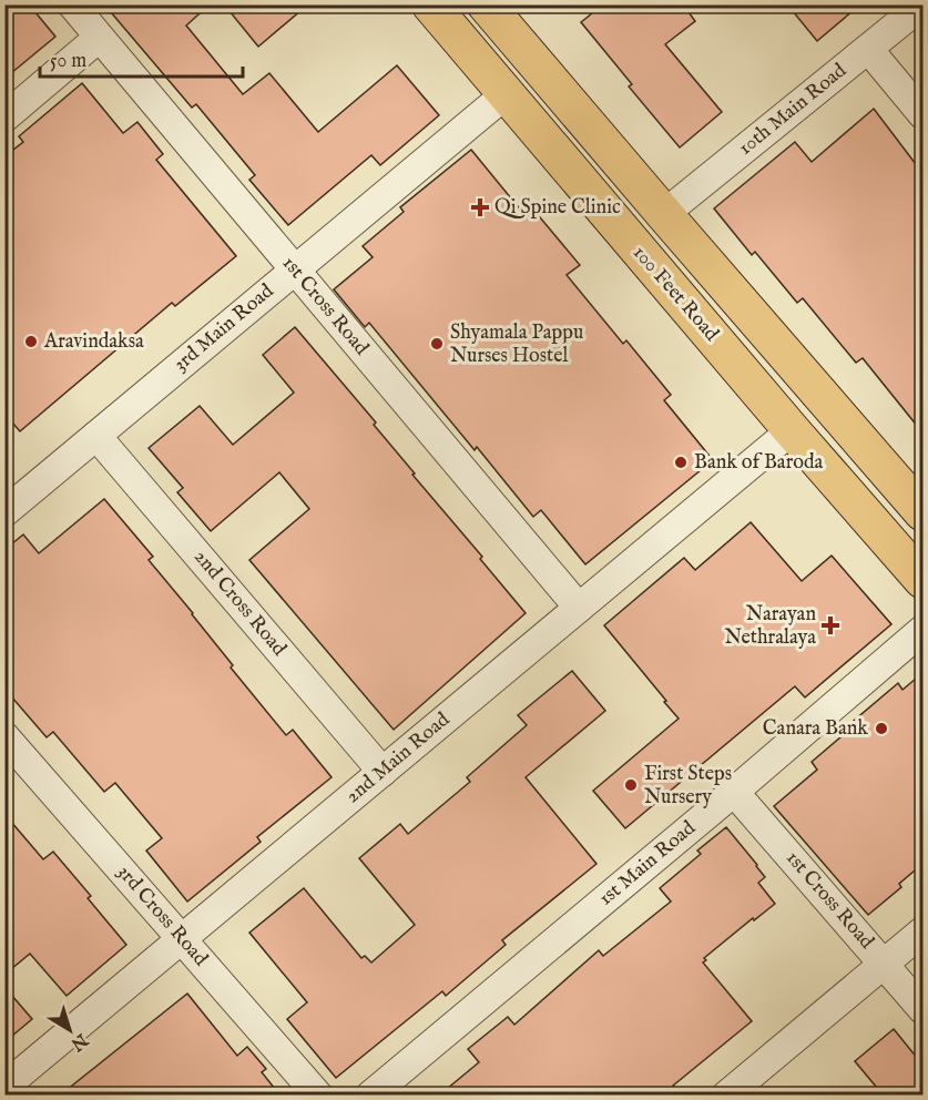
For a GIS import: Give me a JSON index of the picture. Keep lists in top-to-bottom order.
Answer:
{
  "streets": {
    "main road": ["100 Feet Road"],
    "street": [
      "10th Main Road",
      "1st Cross Road",
      "3rd Main Road",
      "2nd Cross Road",
      "2nd Main Road",
      "1st Main Road",
      "3rd Cross Road"
    ]
  },
  "crossings": [
    ["100 Feet Road", "3rd Main Road"],
    ["100 Feet Road", "2nd Main Road"],
    ["1st Cross Road", "3rd Main Road"],
    ["1st Cross Road", "2nd Main Road"],
    ["1st Cross Road", "1st Main Road"],
    ["3rd Main Road", "2nd Cross Road"],
    ["2nd Cross Road", "2nd Main Road"],
    ["2nd Main Road", "3rd Cross Road"]
  ],
  "places": {
    "health": ["Qi Spine Clinic", "Narayan Nethralaya"],
    "other": [
      "Aravindaksa",
      "Shyamala Pappu Nurses Hostel",
      "Bank of Baroda",
      "Canara Bank",
      "First Steps Nursery"
    ]
  },
  "scale_bar": "50 m",
  "north": "bottom right"
}
